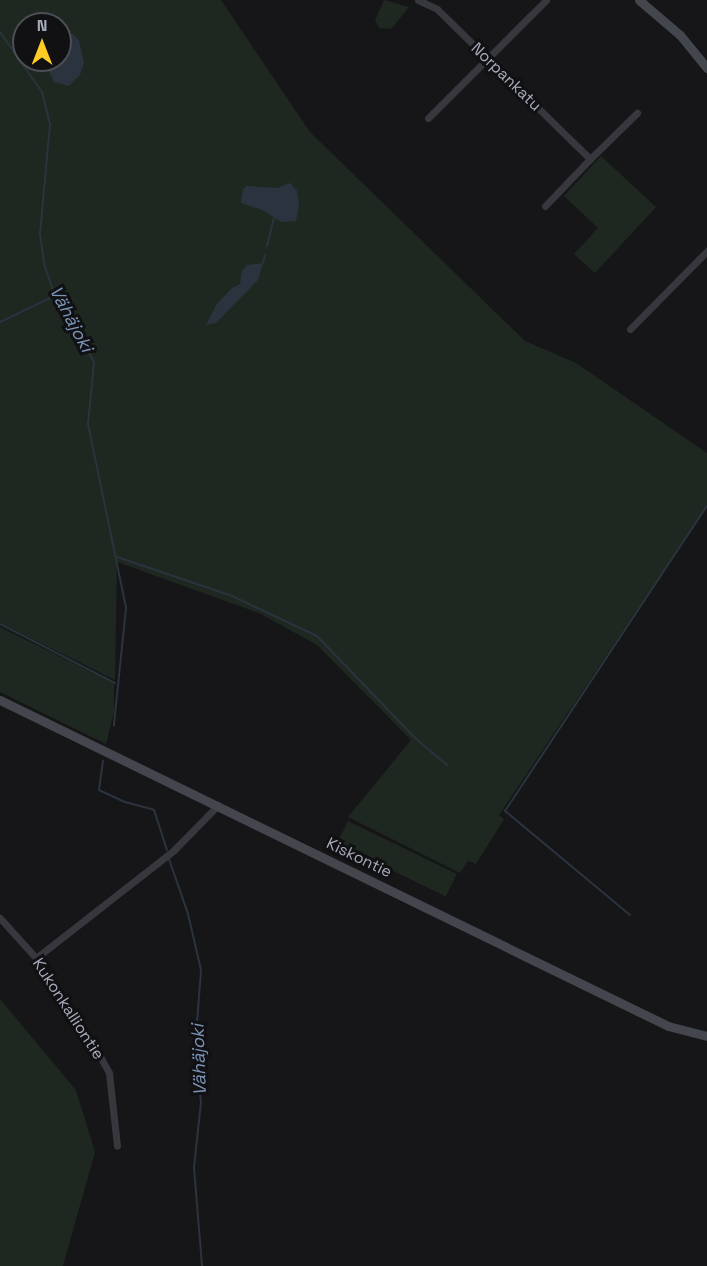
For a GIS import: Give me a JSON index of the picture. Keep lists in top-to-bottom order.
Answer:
{
  "streets": {
    "main road": ["Kiskontie"],
    "street": ["Norpankatu", "Kukonkalliontie"]
  },
  "water": ["Vähäjoki"],
  "north": "top"
}
